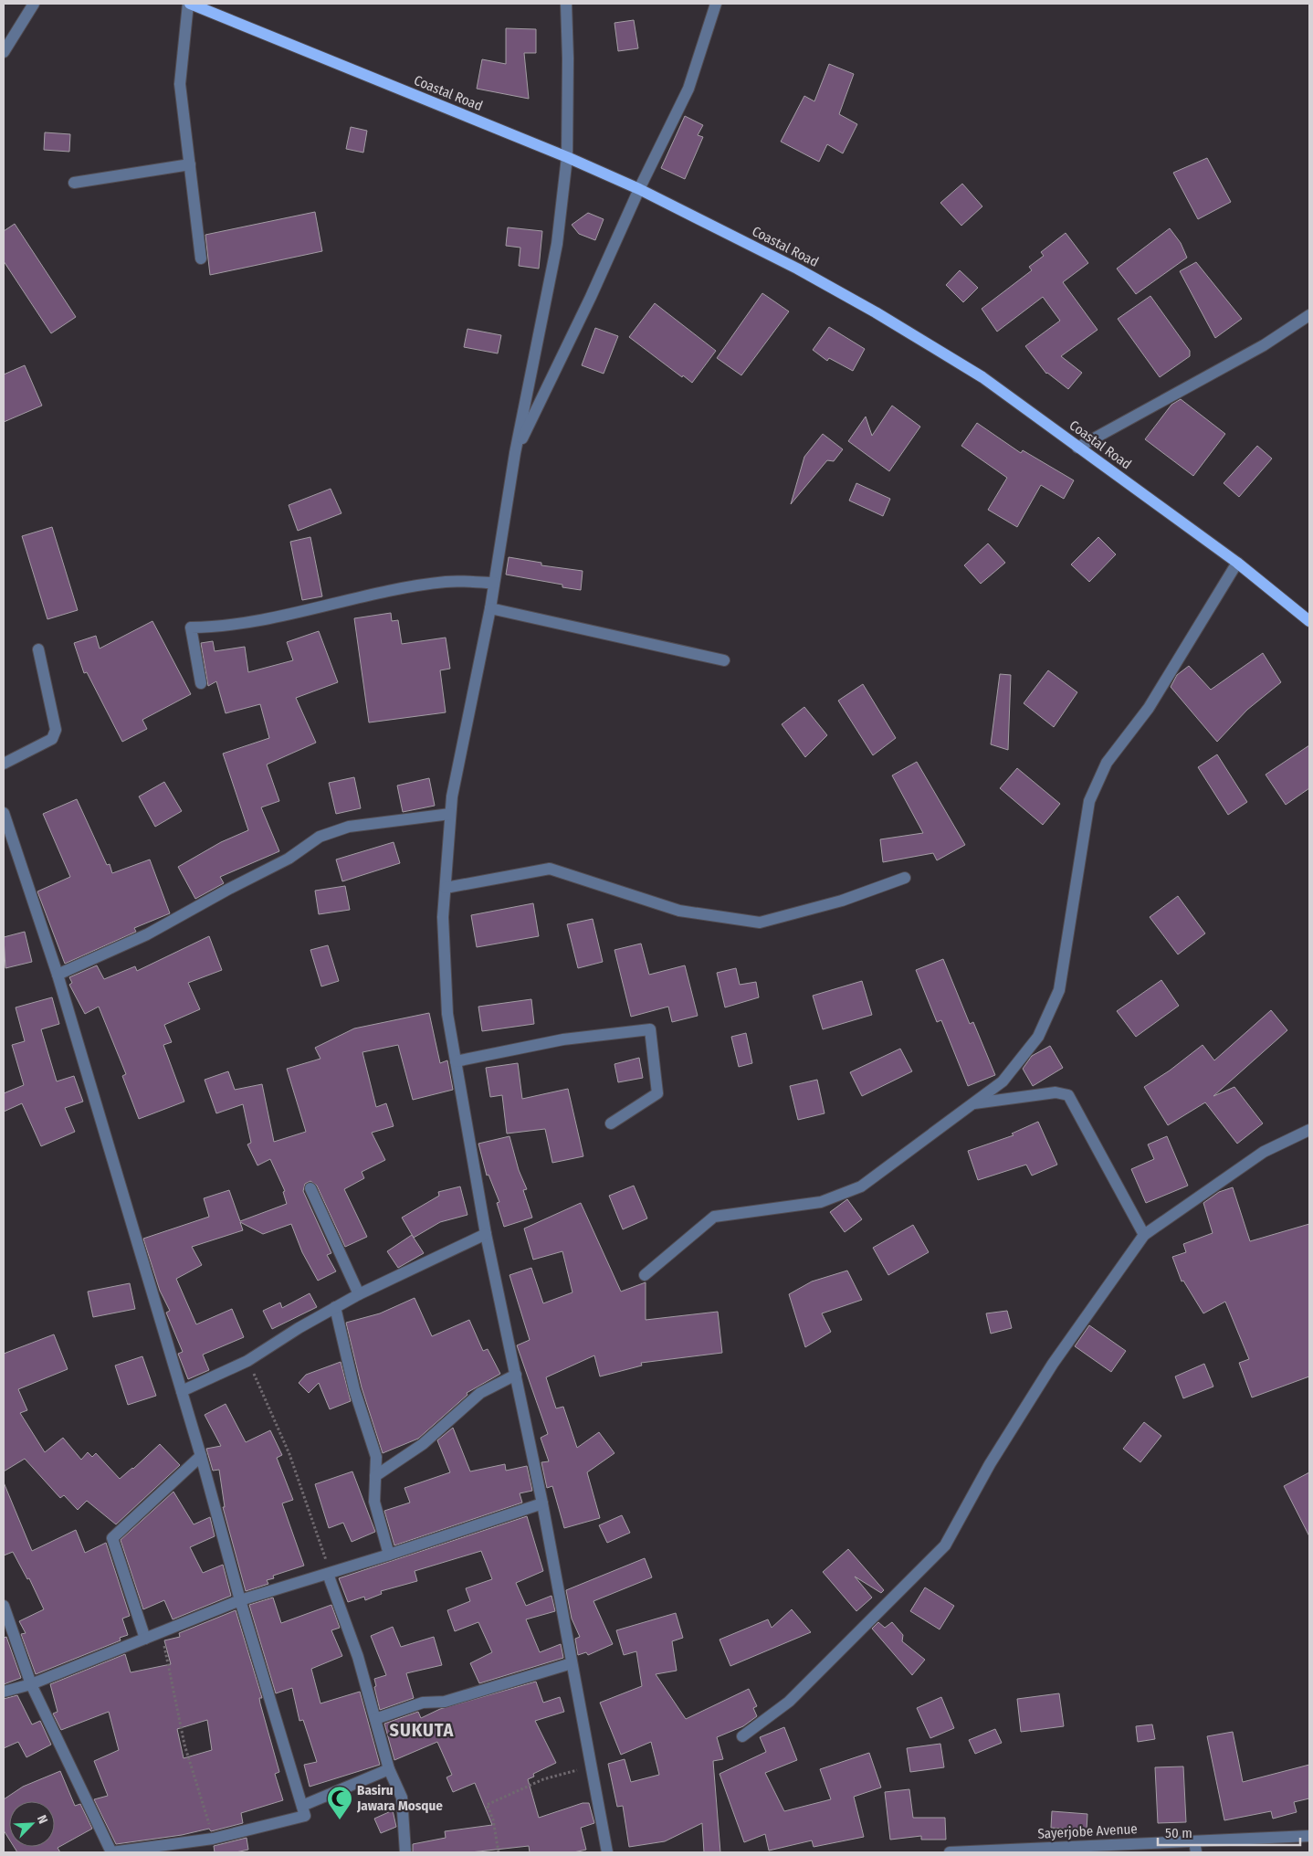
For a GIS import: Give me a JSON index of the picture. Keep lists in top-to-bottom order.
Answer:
{
  "streets": {
    "main road": ["Coastal Road"],
    "street": ["Sayerjobe Avenue"]
  },
  "districts": ["SUKUTA"],
  "places": {
    "mosque": ["Basiru Jawara Mosque"]
  },
  "scale_bar": "50 m",
  "north": "top right"
}
